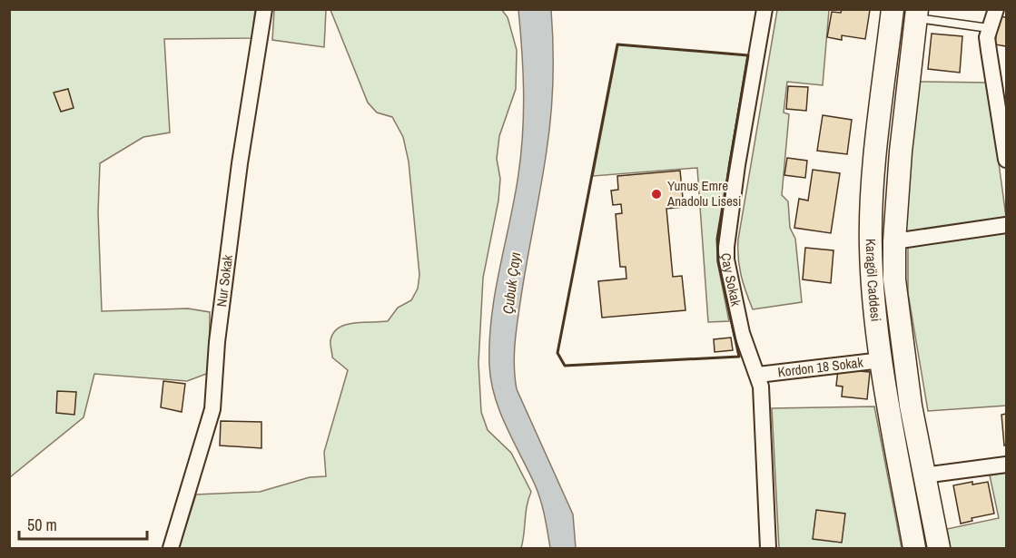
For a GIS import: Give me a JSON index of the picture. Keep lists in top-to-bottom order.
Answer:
{
  "streets": {
    "main road": ["Karagöl Caddesi"],
    "street": ["Çay Sokak", "Nur Sokak", "Kordon 18 Sokak"]
  },
  "crossings": [
    ["Çay Sokak", "Kordon 18 Sokak"],
    ["Karagöl Caddesi", "Kordon 18 Sokak"]
  ],
  "water": ["Çubuk Çayı"],
  "places": ["Yunus Emre Anadolu Lisesi"],
  "scale_bar": "50 m"
}
